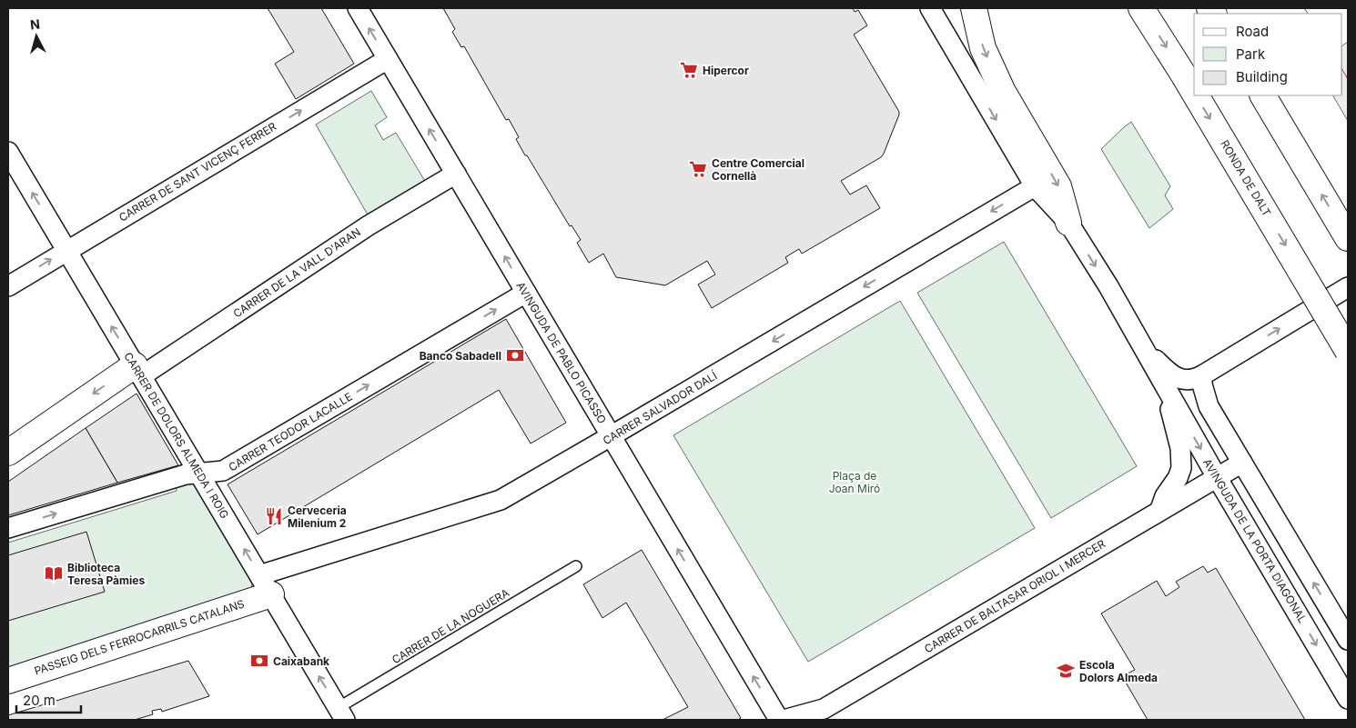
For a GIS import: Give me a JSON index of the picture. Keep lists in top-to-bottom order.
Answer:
{
  "streets": {
    "main road": ["RONDA DE DALT", "PASSEIG DELS FERROCARRILS CATALANS"],
    "street": [
      "CARRER DE SANT VICENÇ FERRER",
      "CARRER DE LA VALL D'ARAN",
      "AVINGUDA DE PABLO PICASSO",
      "CARRER SALVADOR DALÍ",
      "CARRER TEODOR LACALLE",
      "CARRER DE DOLORS ALMEDA I ROIG",
      "AVINGUDA DE LA PORTA DIAGONAL",
      "CARRER DE BALTASAR ORIOL I MERCER"
    ],
    "lane": ["CARRER DE LA NOGUERA"]
  },
  "crossings": [
    ["CARRER DE SANT VICENÇ FERRER", "AVINGUDA DE PABLO PICASSO"],
    ["CARRER DE SANT VICENÇ FERRER", "CARRER DE DOLORS ALMEDA I ROIG"],
    ["CARRER DE LA VALL D'ARAN", "AVINGUDA DE PABLO PICASSO"],
    ["CARRER DE LA VALL D'ARAN", "CARRER DE DOLORS ALMEDA I ROIG"],
    ["AVINGUDA DE PABLO PICASSO", "CARRER SALVADOR DALÍ"],
    ["AVINGUDA DE PABLO PICASSO", "CARRER TEODOR LACALLE"],
    ["CARRER SALVADOR DALÍ", "CARRER DE DOLORS ALMEDA I ROIG"],
    ["CARRER SALVADOR DALÍ", "AVINGUDA DE LA PORTA DIAGONAL"],
    ["CARRER SALVADOR DALÍ", "PASSEIG DELS FERROCARRILS CATALANS"],
    ["CARRER TEODOR LACALLE", "CARRER DE DOLORS ALMEDA I ROIG"],
    ["CARRER DE DOLORS ALMEDA I ROIG", "CARRER DE LA NOGUERA"],
    ["CARRER DE DOLORS ALMEDA I ROIG", "PASSEIG DELS FERROCARRILS CATALANS"],
    ["AVINGUDA DE LA PORTA DIAGONAL", "CARRER DE BALTASAR ORIOL I MERCER"]
  ],
  "one_way": [
    "CARRER DE SANT VICENÇ FERRER",
    "AVINGUDA DE PABLO PICASSO",
    "CARRER SALVADOR DALÍ",
    "CARRER TEODOR LACALLE",
    "CARRER DE DOLORS ALMEDA I ROIG"
  ],
  "parks": ["Plaça de Joan Miró"],
  "places": {
    "supermarket": ["Hipercor", "Centre Comercial Cornellà"],
    "bank": ["Banco Sabadell", "Caixabank"],
    "restaurant": ["Cerveceria Milenium 2"],
    "library": ["Biblioteca Teresa Pàmies"],
    "school or university": ["Escola Dolors Almeda"]
  },
  "legend": ["Road", "Park", "Building"],
  "scale_bar": "20 m",
  "north": "top"
}
